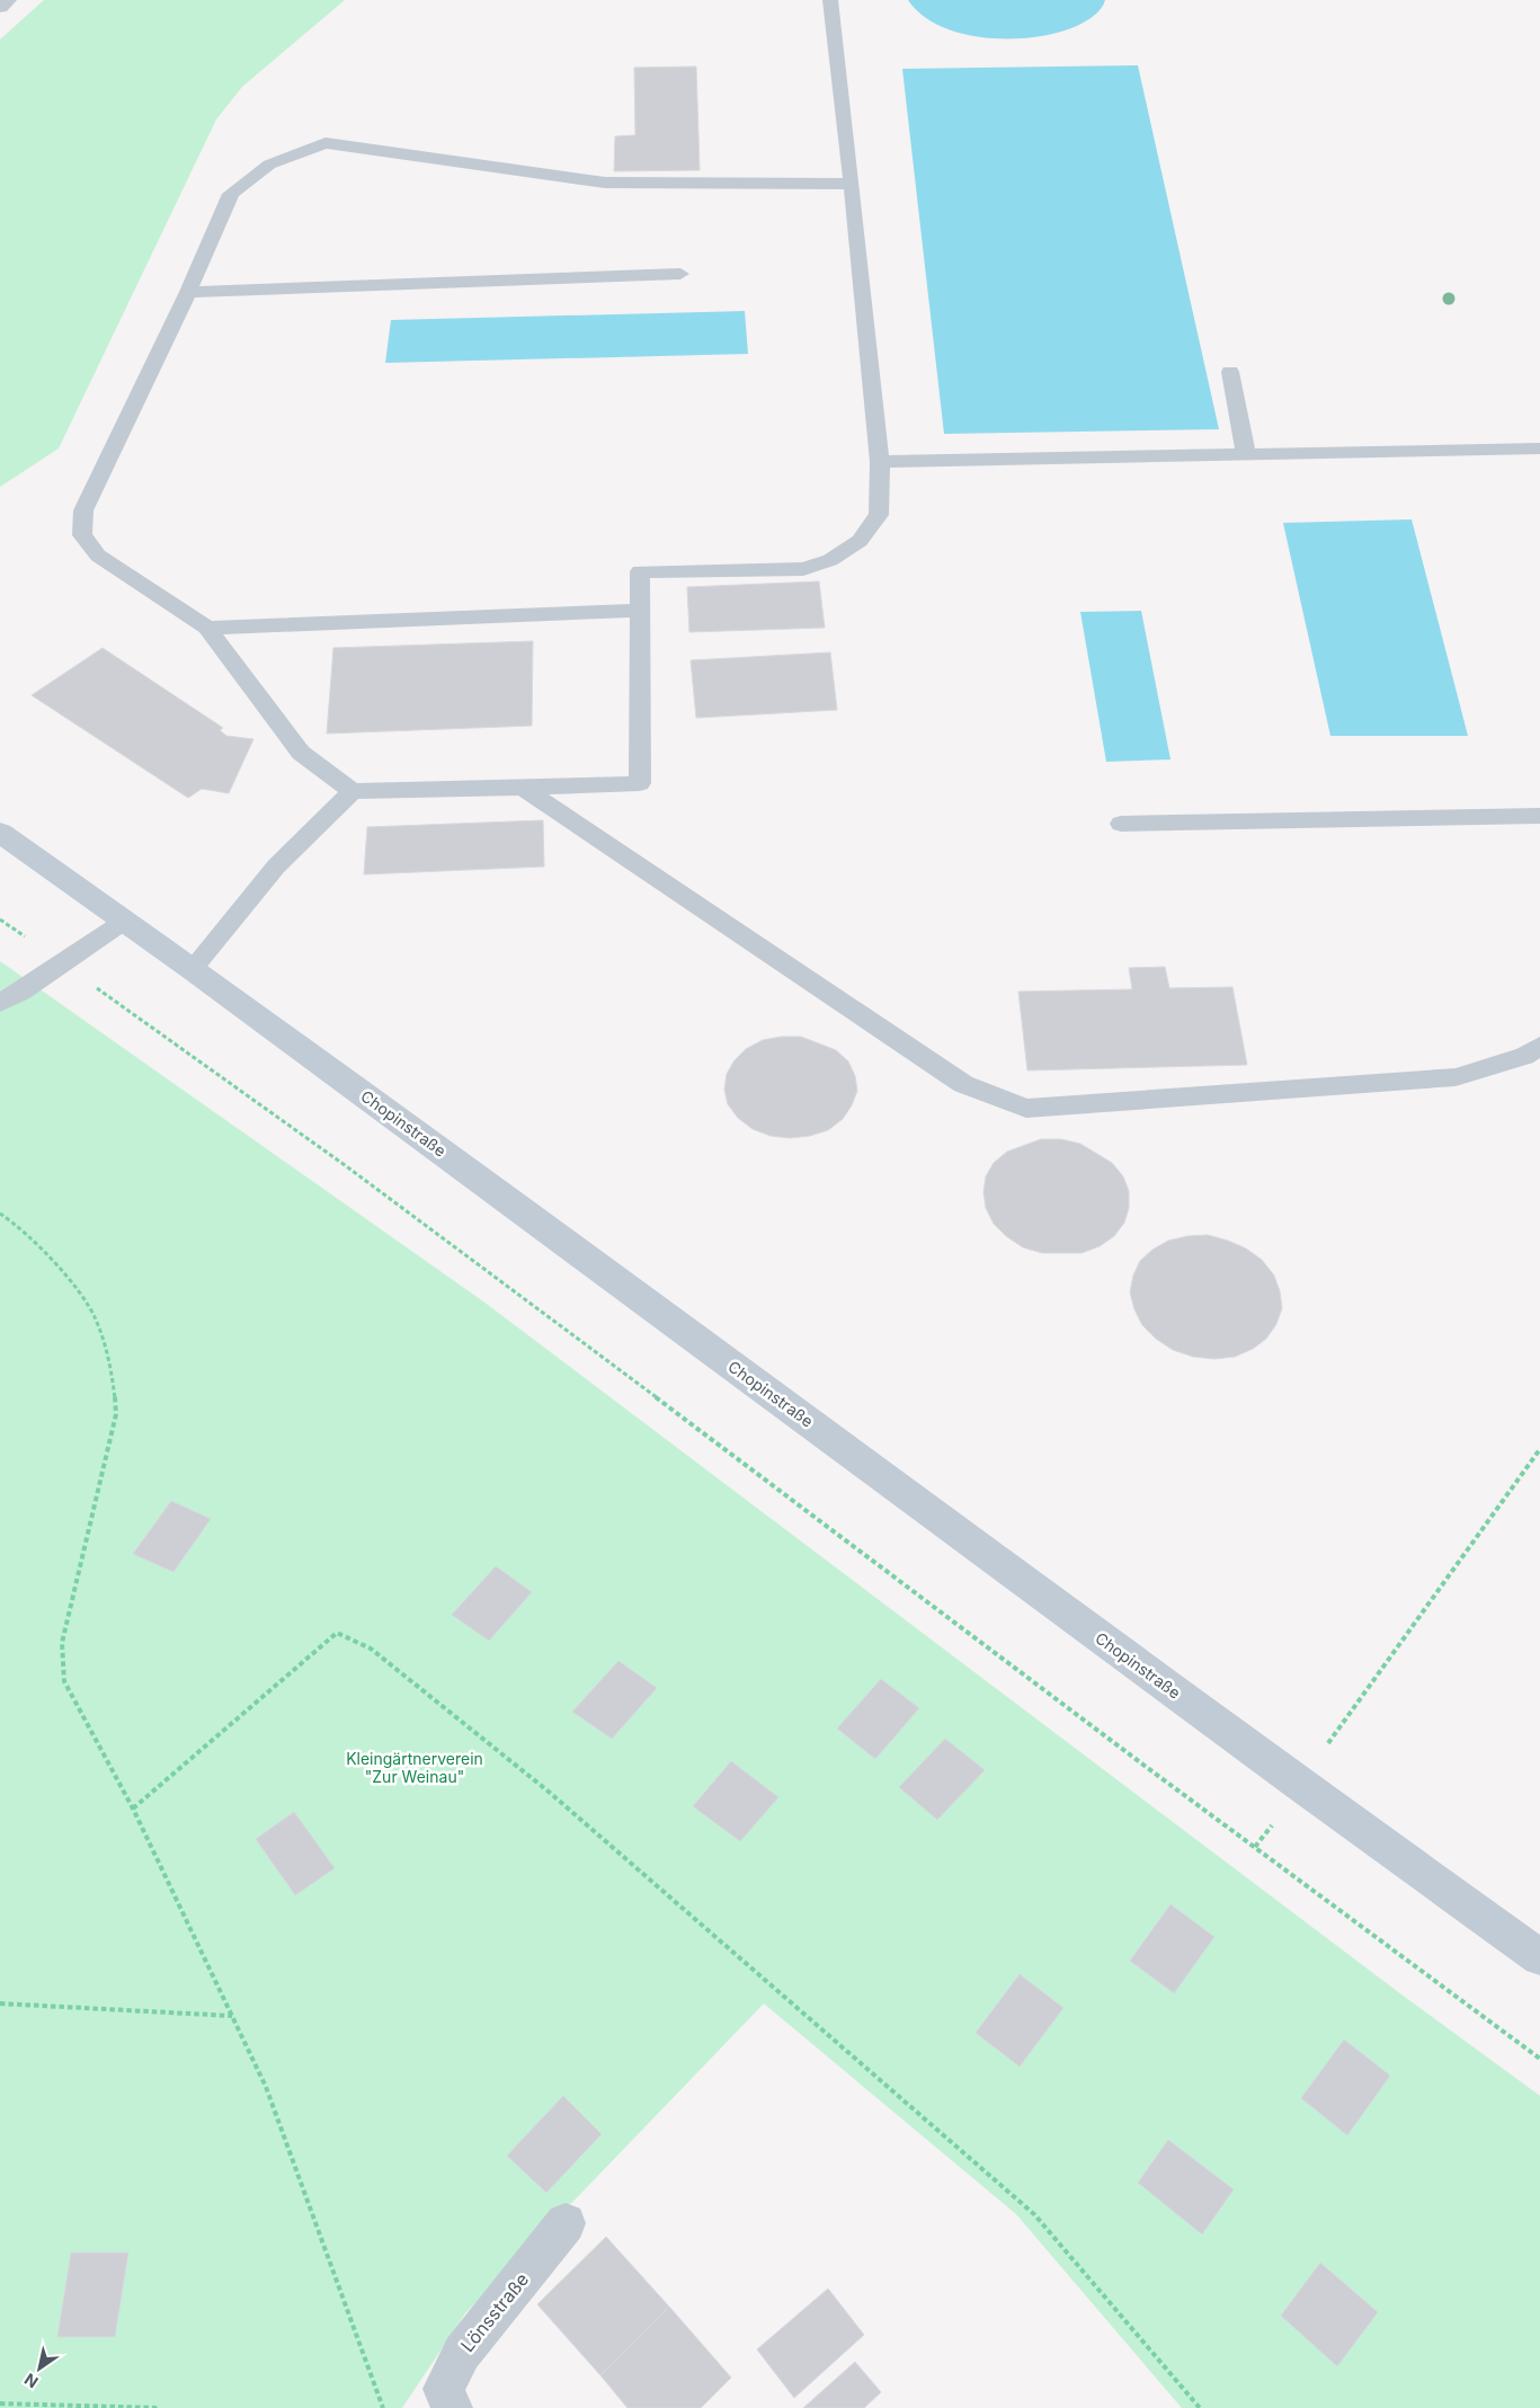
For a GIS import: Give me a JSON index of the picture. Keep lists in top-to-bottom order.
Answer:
{
  "streets": {
    "main road": ["Chopinstraße"],
    "street": ["Lönsstraße"]
  },
  "parks": ["Kleingärtnerverein \"Zur Weinau\""],
  "north": "bottom left"
}
